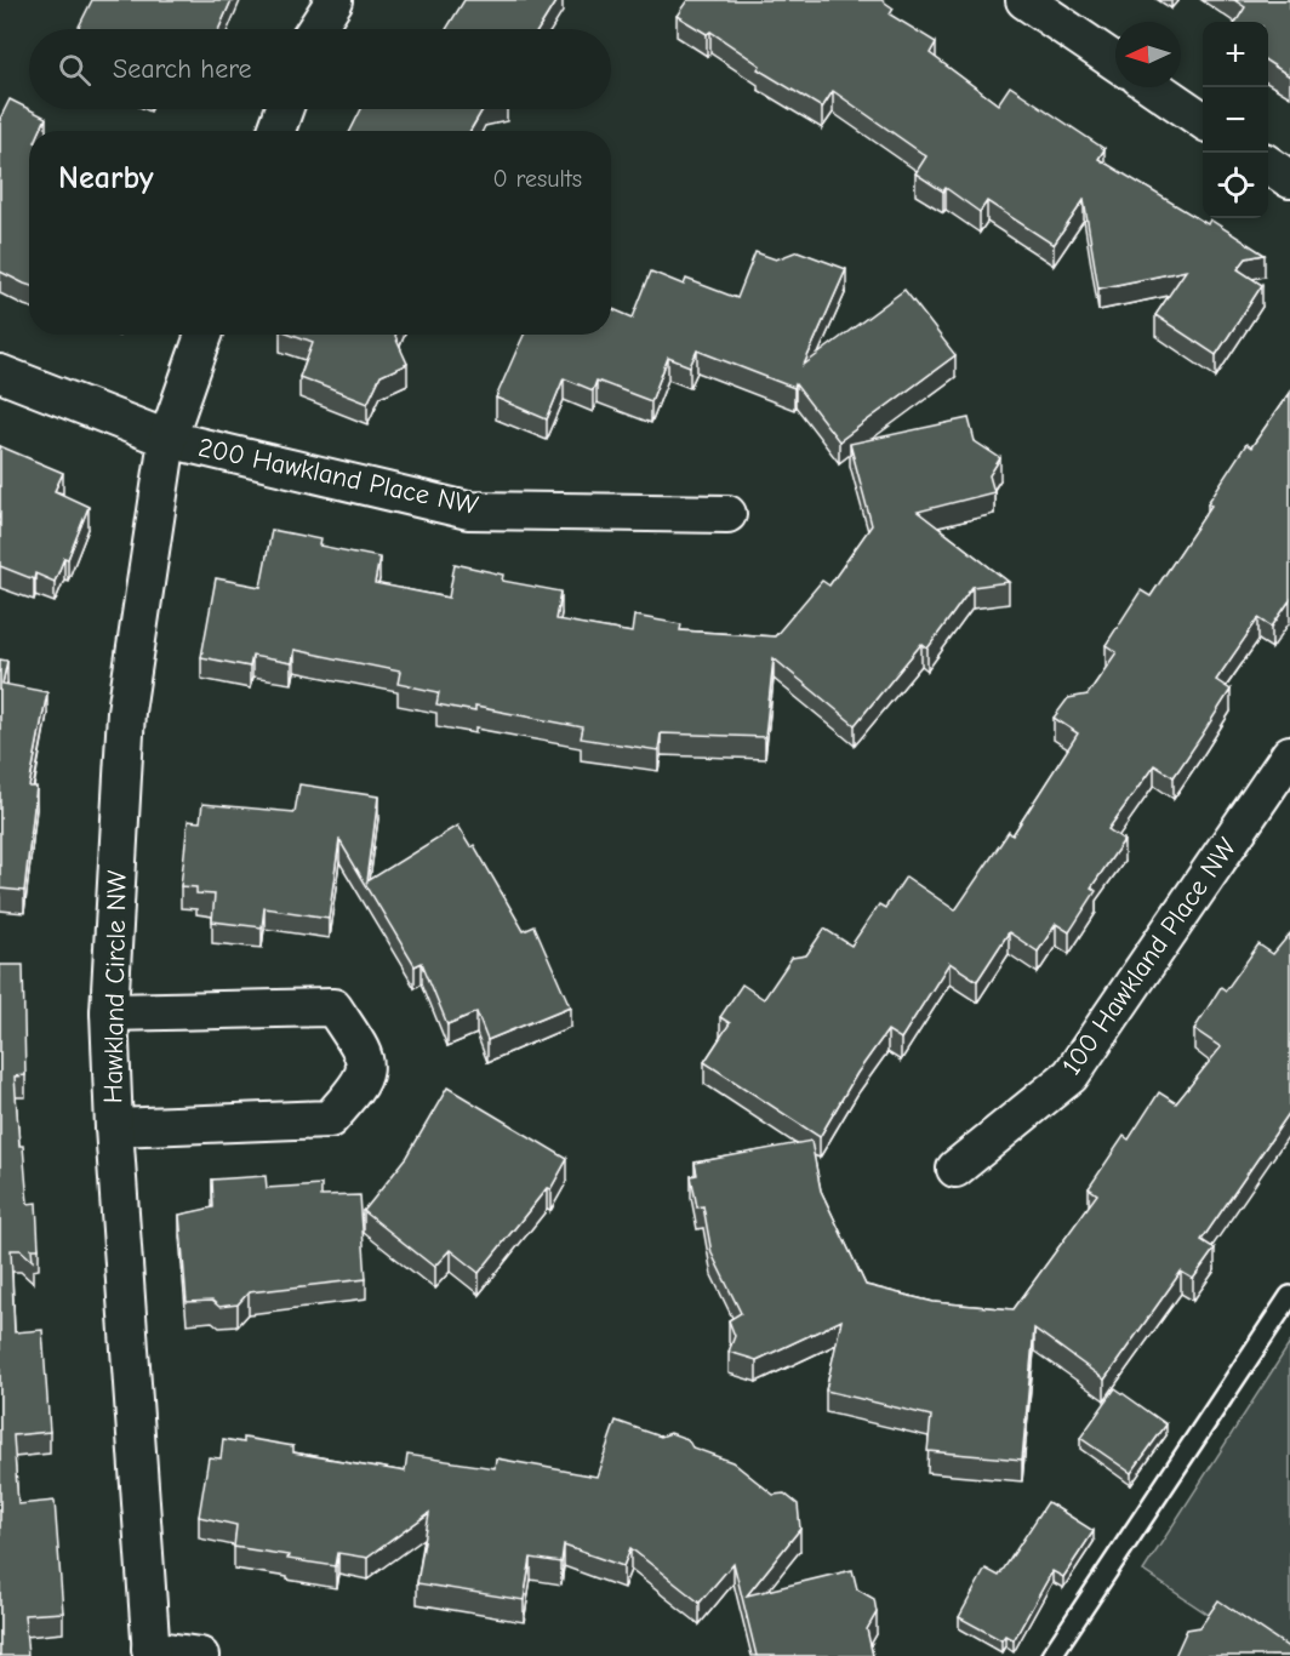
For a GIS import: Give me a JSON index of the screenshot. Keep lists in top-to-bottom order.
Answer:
{
  "streets": {
    "street": ["200 Hawkland Place NW", "100 Hawkland Place NW", "Hawkland Circle NW"]
  },
  "crossings": [
    ["200 Hawkland Place NW", "Hawkland Circle NW"]
  ],
  "north": "left",
  "page": {
    "map_buttons": ["+", "−"],
    "search": "Search here",
    "heading": ["Nearby", "0 results"]
  }
}
